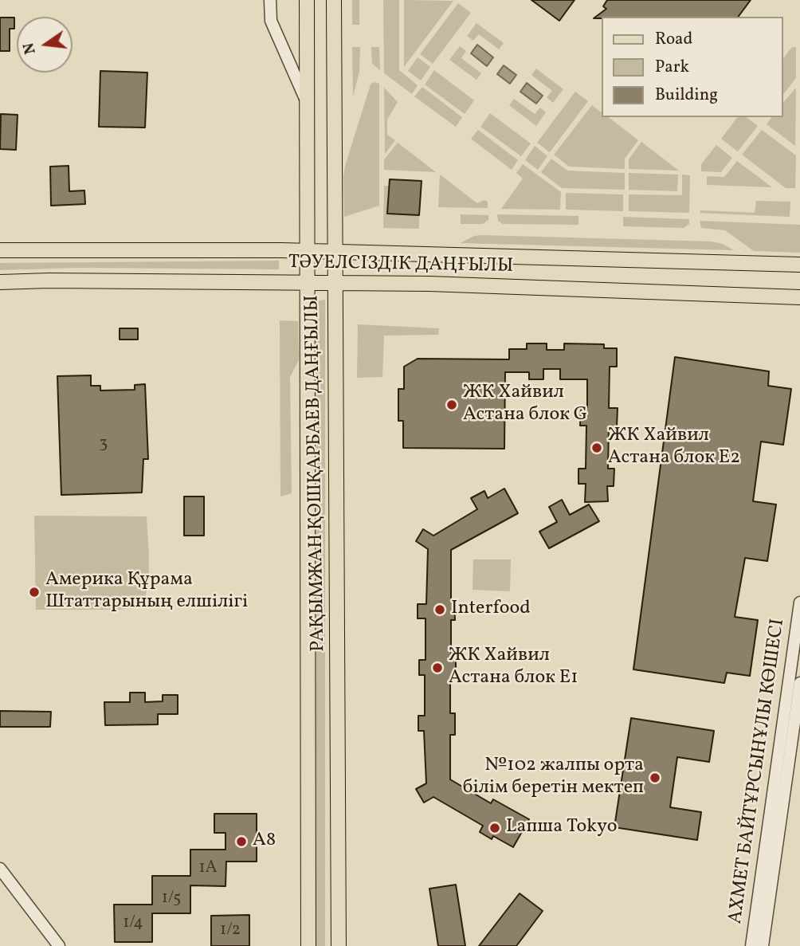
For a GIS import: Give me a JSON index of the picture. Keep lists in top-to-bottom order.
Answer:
{
  "streets": {
    "main road": ["ТӘУЕЛСІЗДІК ДАҢҒЫЛЫ", "РАҚЫМЖАН ҚОШҚАРБАЕВ ДАҢҒЫЛЫ"],
    "street": ["АХМЕТ БАЙТҰРСЫНҰЛЫ КӨШЕСІ"]
  },
  "crossings": [
    ["ТӘУЕЛСІЗДІК ДАҢҒЫЛЫ", "РАҚЫМЖАН ҚОШҚАРБАЕВ ДАҢҒЫЛЫ"]
  ],
  "places": [
    "ЖК Хайвил Астана блок G",
    "ЖК Хайвил Астана блок E2",
    "Америка Құрама Штаттарының елшілігі",
    "Interfood",
    "ЖК Хайвил Астана блок E1",
    "№102 жалпы орта білім беретін мектеп",
    "Lапша Tokyo",
    "А8"
  ],
  "house_numbers": [
    "3",
    "1А",
    "1/5",
    "1/4",
    "1/2"
  ],
  "legend": ["Road", "Park", "Building"],
  "north": "left"
}
